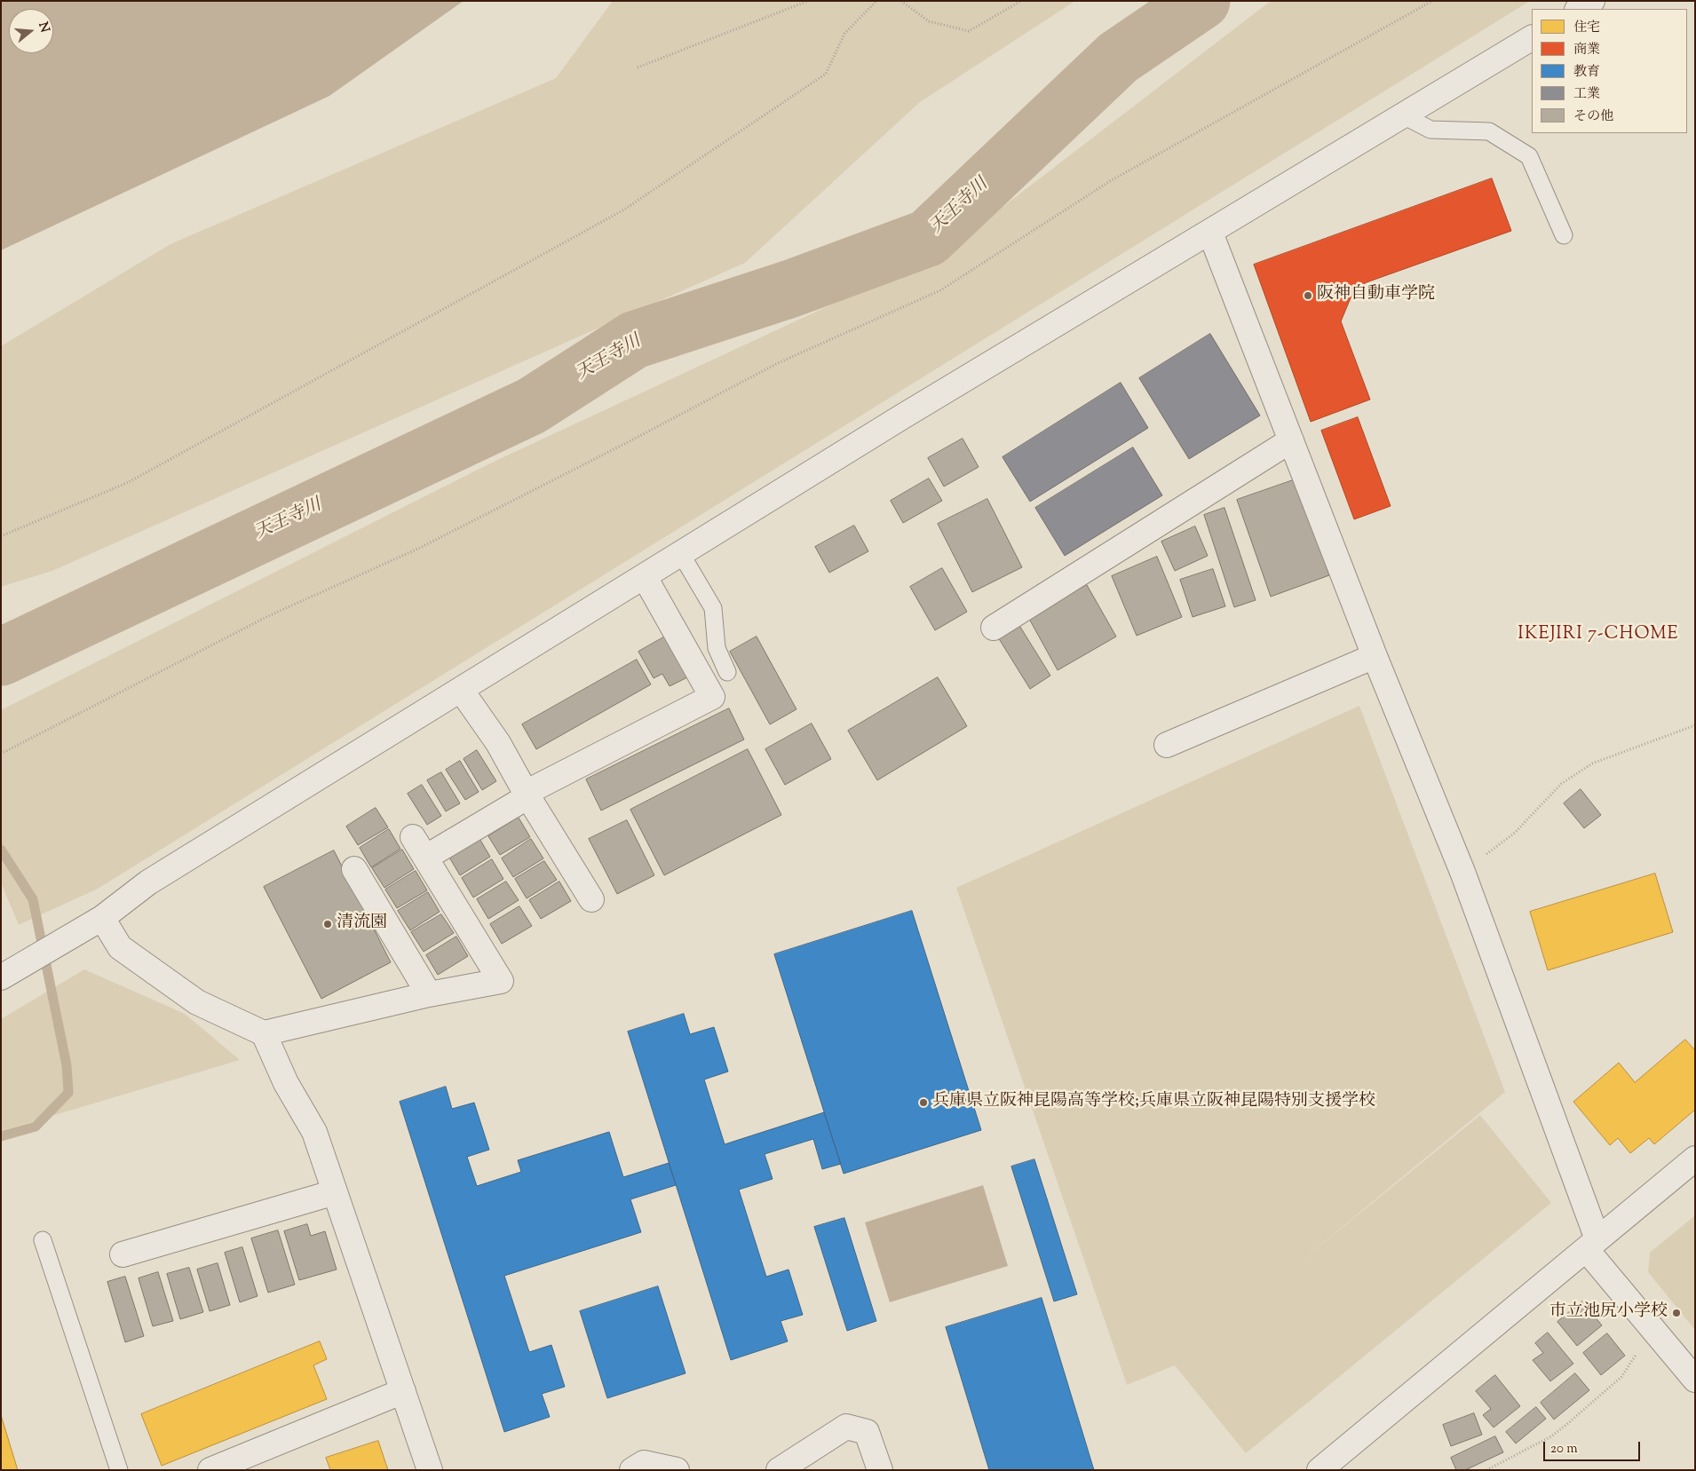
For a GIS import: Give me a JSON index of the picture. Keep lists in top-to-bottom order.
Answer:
{
  "districts": ["IKEJIRI 7-CHOME"],
  "water": ["天王寺川"],
  "places": [
    "阪神自動車学院",
    "清流園",
    "兵庫県立阪神昆陽高等学校;兵庫県立阪神昆陽特別支援学校",
    "市立池尻小学校"
  ],
  "legend": [
    "住宅",
    "商業",
    "教育",
    "工業",
    "その他"
  ],
  "scale_bar": "20 m",
  "north": "right"
}
